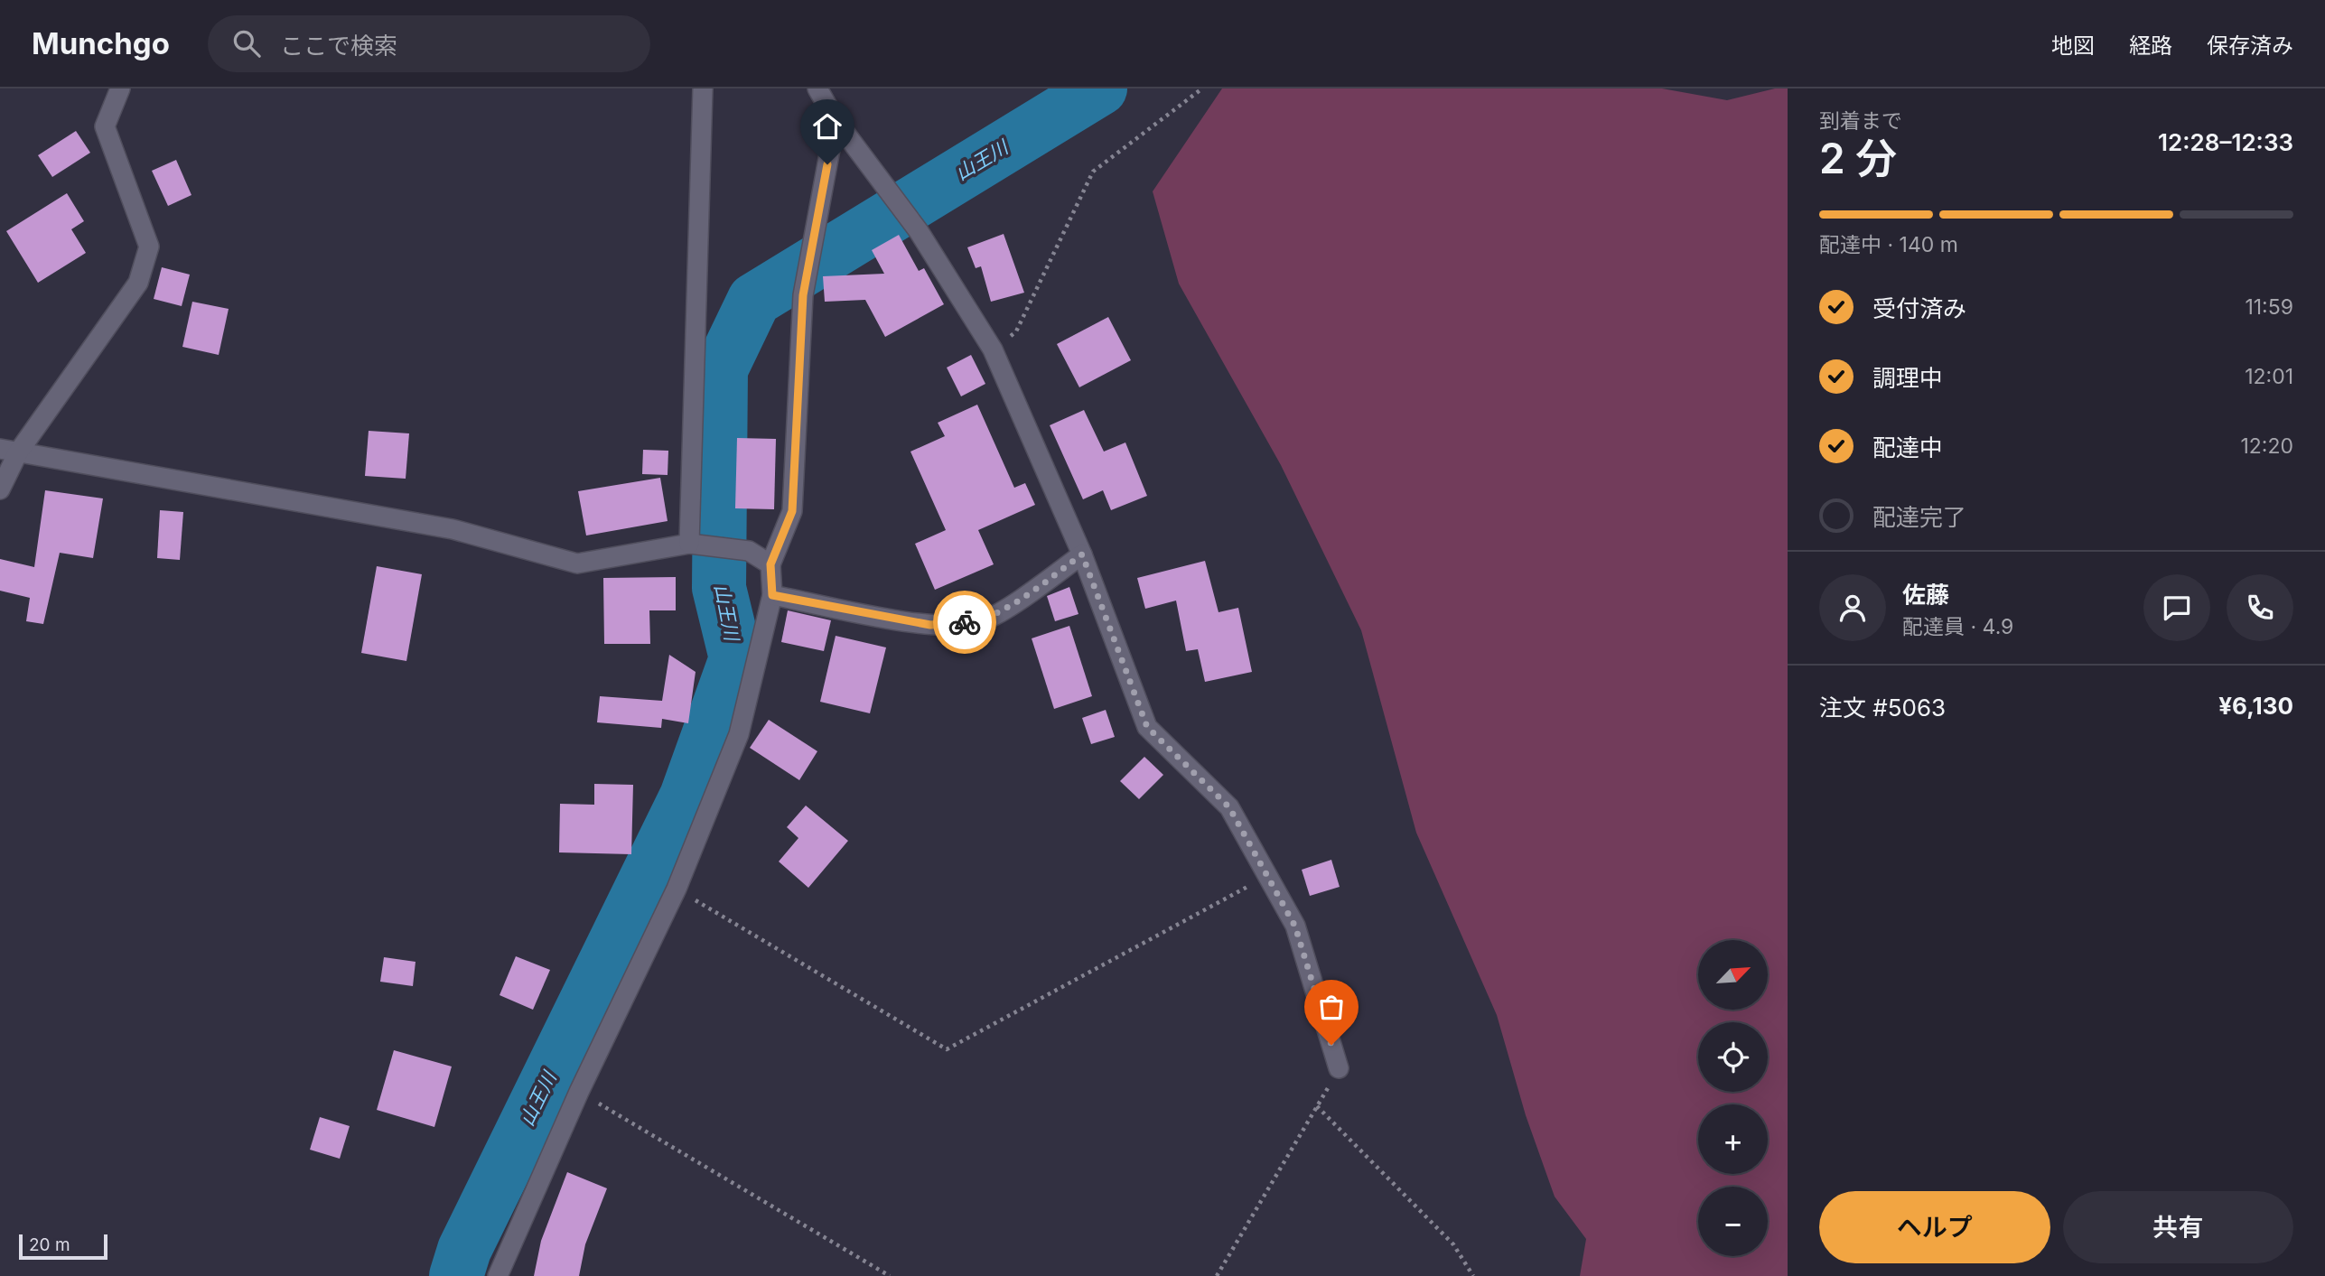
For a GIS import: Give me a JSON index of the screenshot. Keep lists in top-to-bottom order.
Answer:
{
  "water": ["山王川"],
  "scale_bar": "20 m",
  "north": "top right",
  "page": {
    "header": "Munchgo",
    "search": "ここで検索",
    "nav": ["地図", "経路", "保存済み"],
    "heading": ["2 分", "到着まで", "12:28–12:33"],
    "panel": [
      "佐藤",
      "配達員 · 4.9",
      "注文 #5063",
      "¥6,130"
    ],
    "bar": "配達中 · 140 m",
    "list": [
      ["受付済み", "11:59"],
      ["調理中", "12:01"],
      ["配達中", "12:20"],
      "配達完了"
    ],
    "map_buttons": ["+", "−"],
    "buttons": ["ヘルプ", "共有"],
    "scale": "20 m"
  }
}
